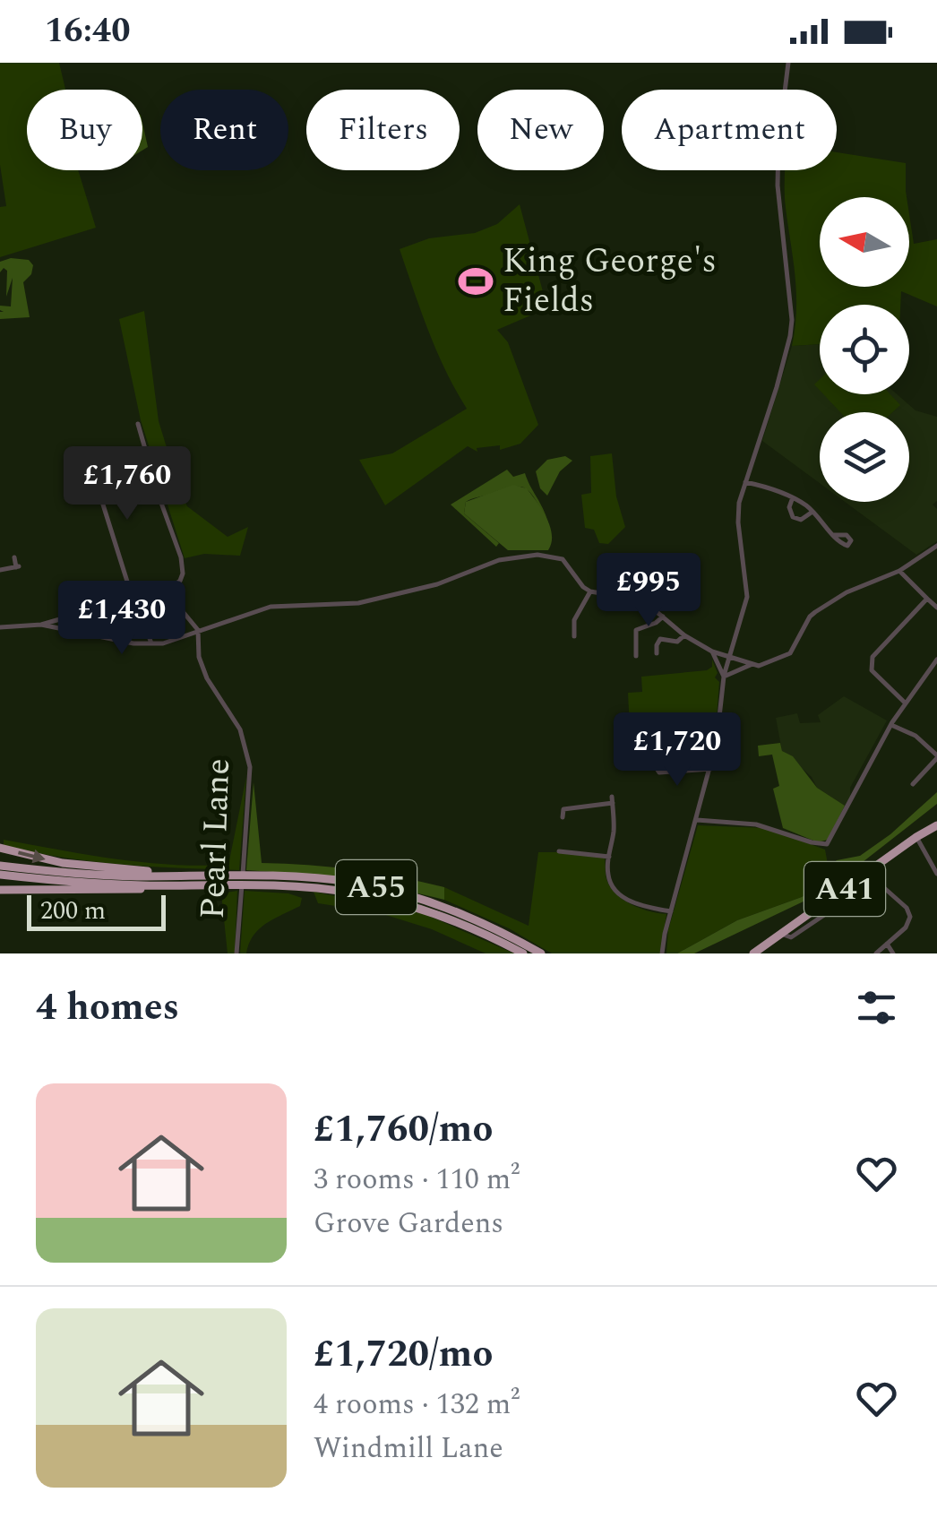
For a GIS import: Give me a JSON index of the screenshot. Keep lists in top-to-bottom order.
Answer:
{
  "streets": {
    "highway": ["A55", "A41"],
    "street": ["Pearl Lane"]
  },
  "places": {
    "sports": ["King George's Fields"]
  },
  "scale_bar": "200 m",
  "north": "left",
  "page": {
    "status": "16:40",
    "chip": [
      "Buy",
      "Rent",
      "Filters",
      "New",
      "Apartment"
    ],
    "price": [
      "£1,760",
      "£995",
      "£1,430",
      "£1,720"
    ],
    "scale": "200 m",
    "heading": "4 homes",
    "list": [
      {
        "name": "£1,760/mo",
        "note": "3 rooms · 110 m² · Grove Gardens"
      },
      {
        "name": "£1,720/mo",
        "note": "4 rooms · 132 m² · Windmill Lane"
      }
    ]
  }
}
